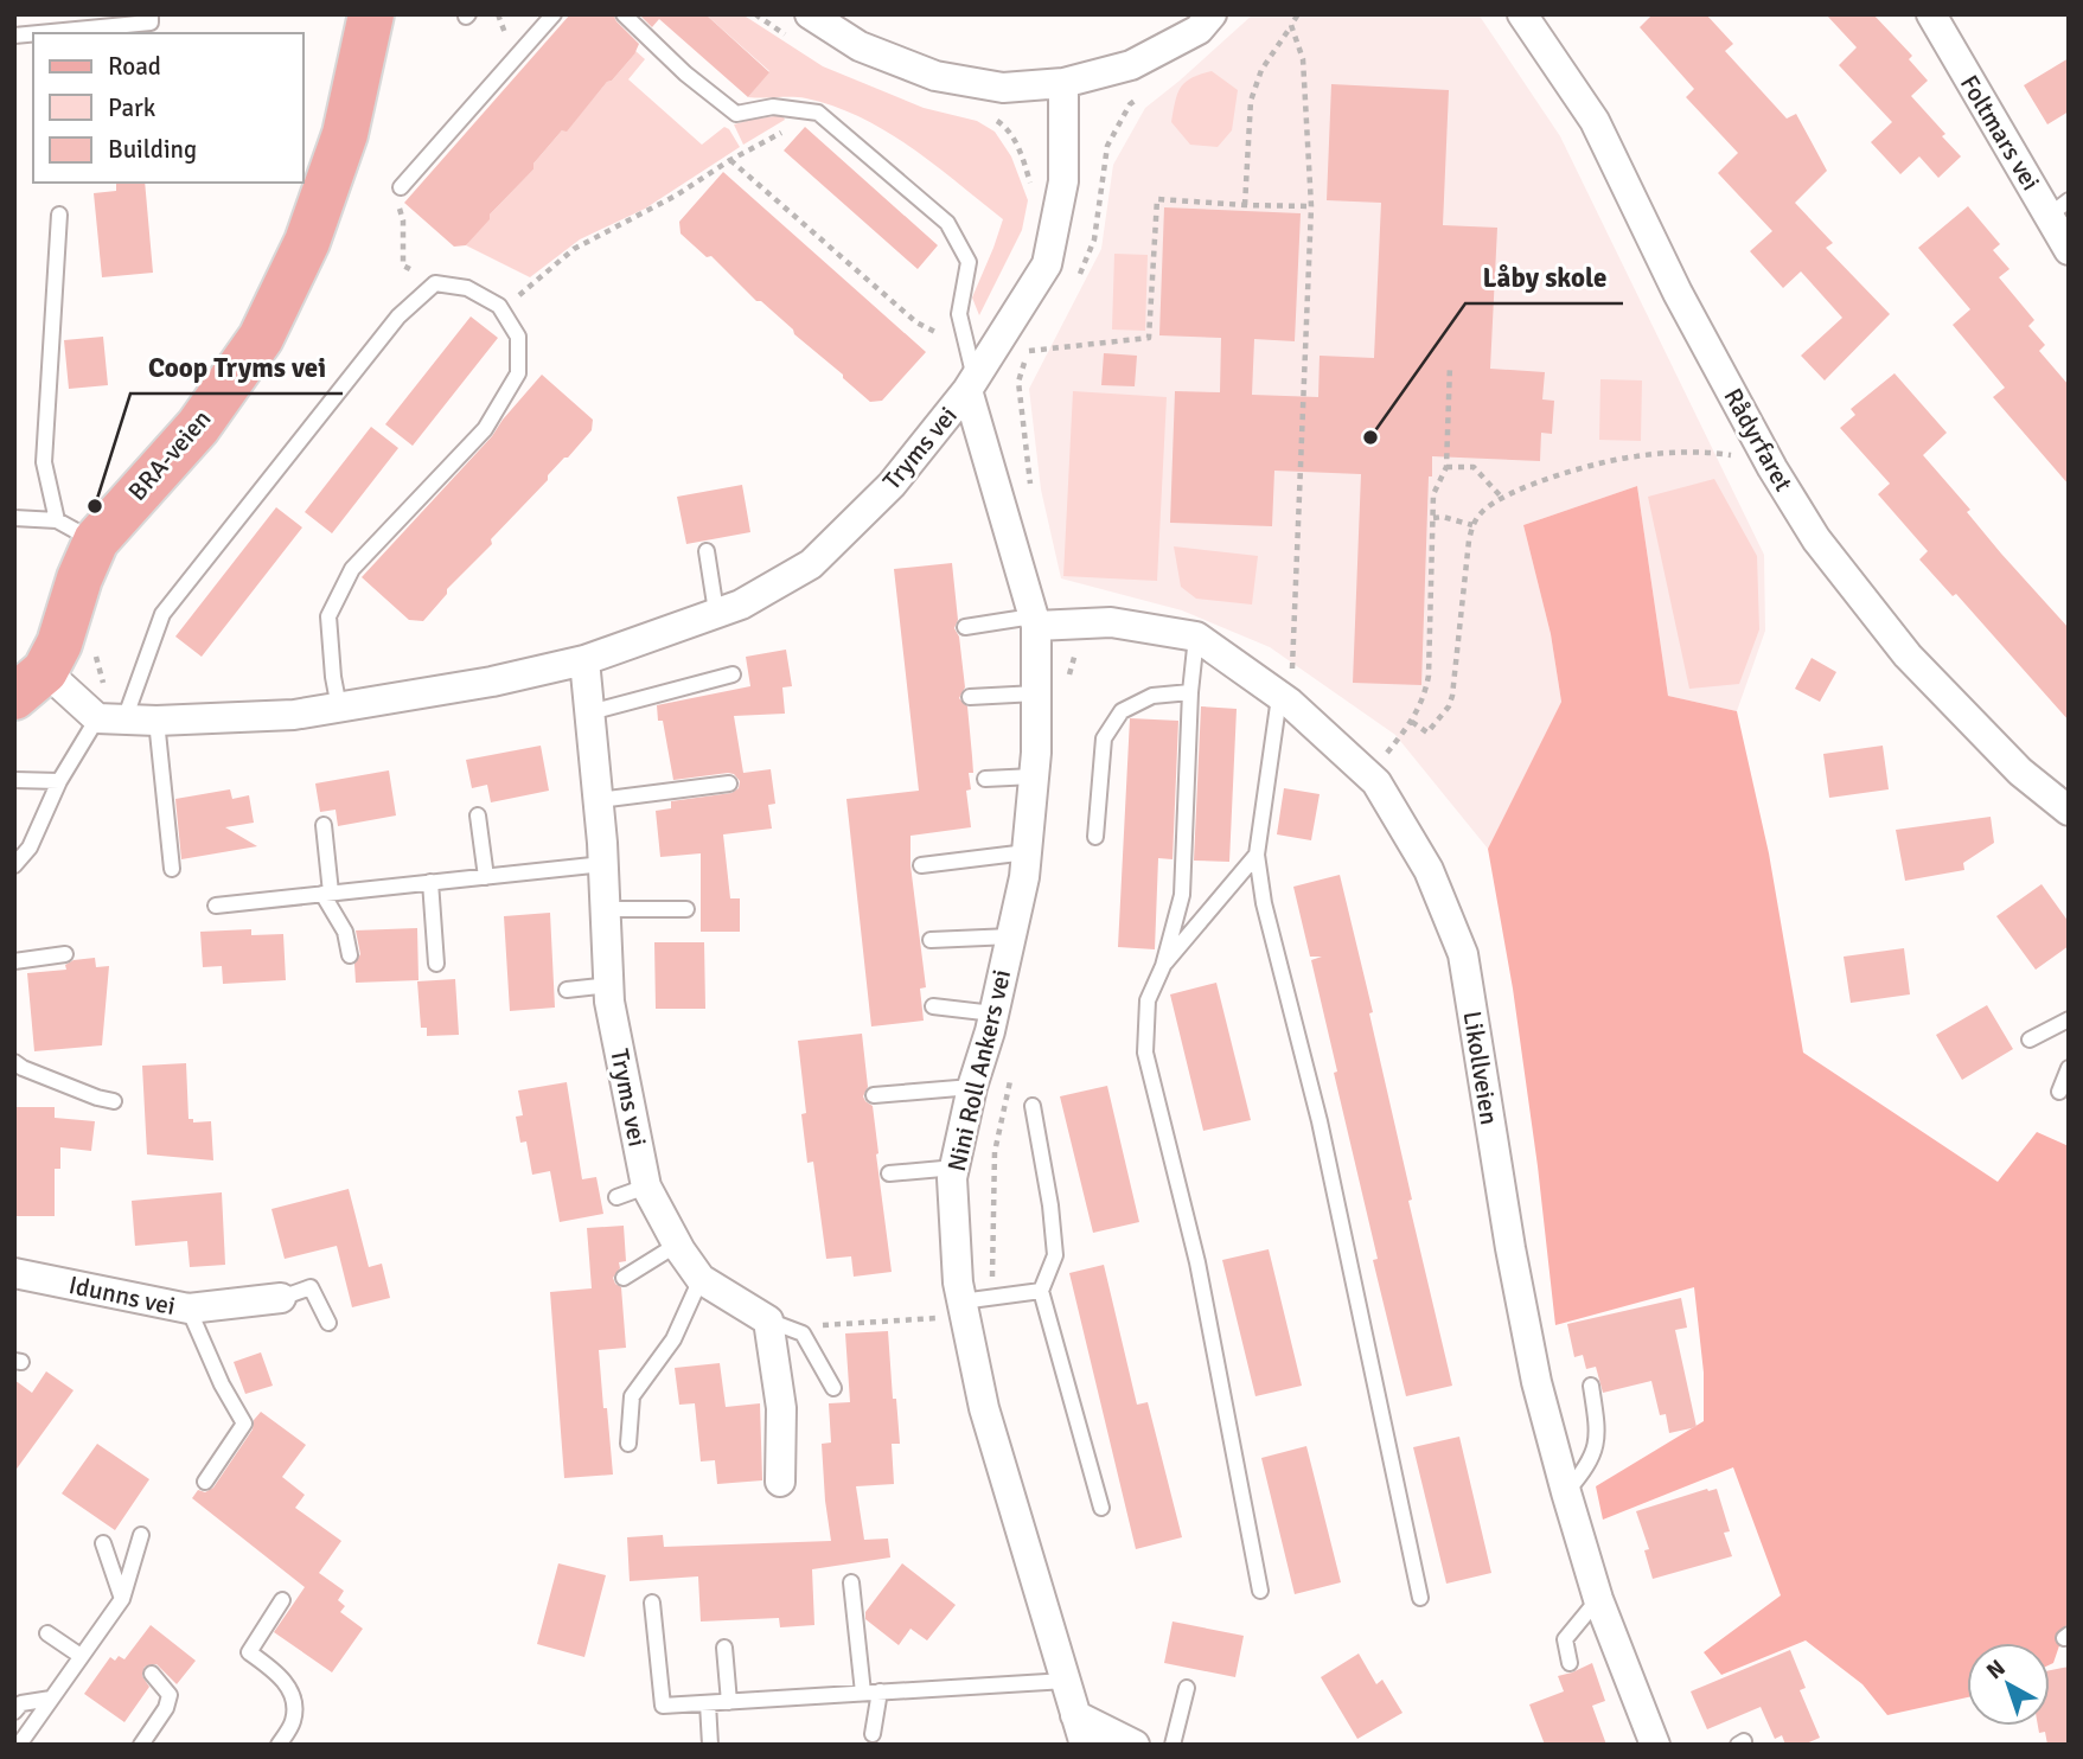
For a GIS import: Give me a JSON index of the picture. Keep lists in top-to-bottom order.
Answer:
{
  "streets": {
    "main road": ["BRA-veien"],
    "street": [
      "Foltmars vei",
      "Rådyrfaret",
      "Tryms vei",
      "Likollveien",
      "Nini Roll Ankers vei",
      "Idunns vei"
    ]
  },
  "crossings": [
    ["Tryms vei", "Nini Roll Ankers vei"],
    ["Likollveien", "Nini Roll Ankers vei"]
  ],
  "places": ["Låby skole", "Coop Tryms vei"],
  "legend": ["Road", "Park", "Building"],
  "north": "top left"
}
